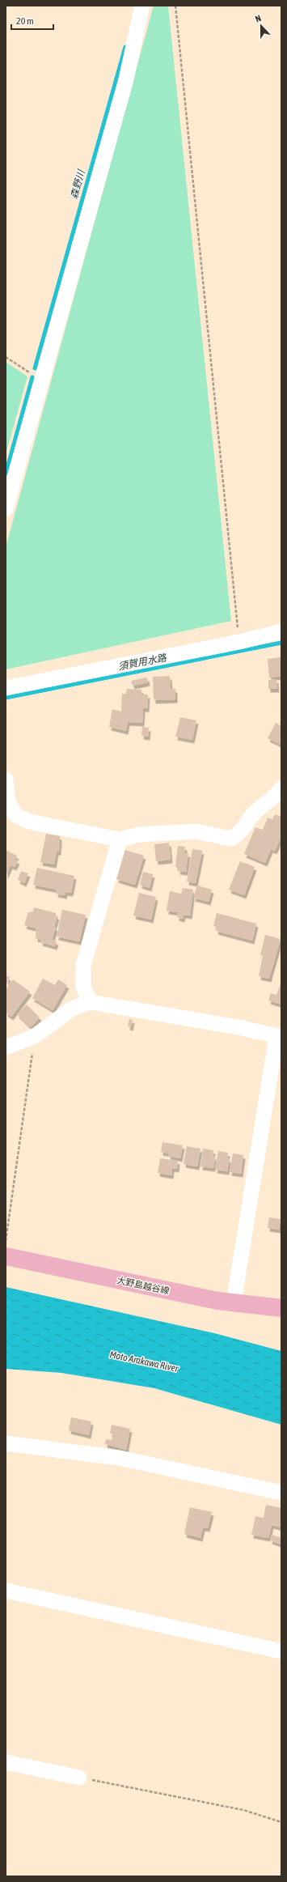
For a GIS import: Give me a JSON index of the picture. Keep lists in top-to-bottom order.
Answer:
{
  "streets": {
    "main road": ["大野島越谷線"]
  },
  "water": ["森野川", "須賀用水路", "Moto Arakawa River"],
  "scale_bar": "20 m",
  "north": "top"
}
